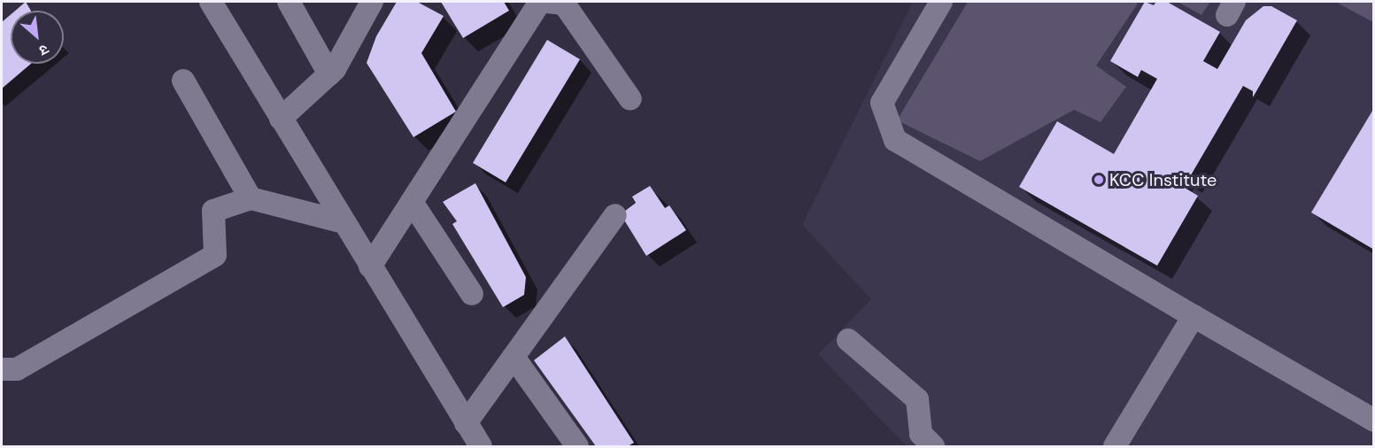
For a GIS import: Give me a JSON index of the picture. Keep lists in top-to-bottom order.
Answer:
{
  "places": ["KCC Institute"],
  "north": "bottom right"
}
